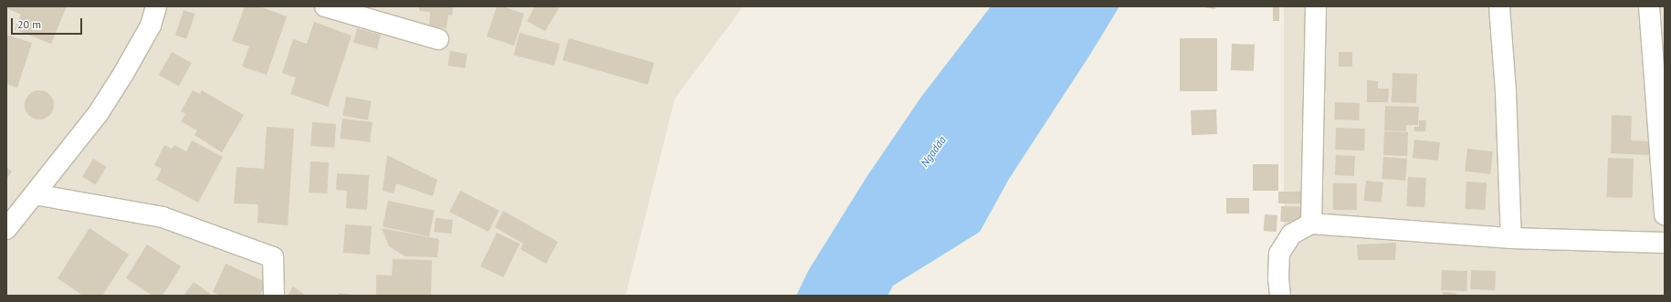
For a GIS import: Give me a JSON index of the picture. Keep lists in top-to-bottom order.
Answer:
{
  "water": ["Ngadda"],
  "scale_bar": "20 m"
}
